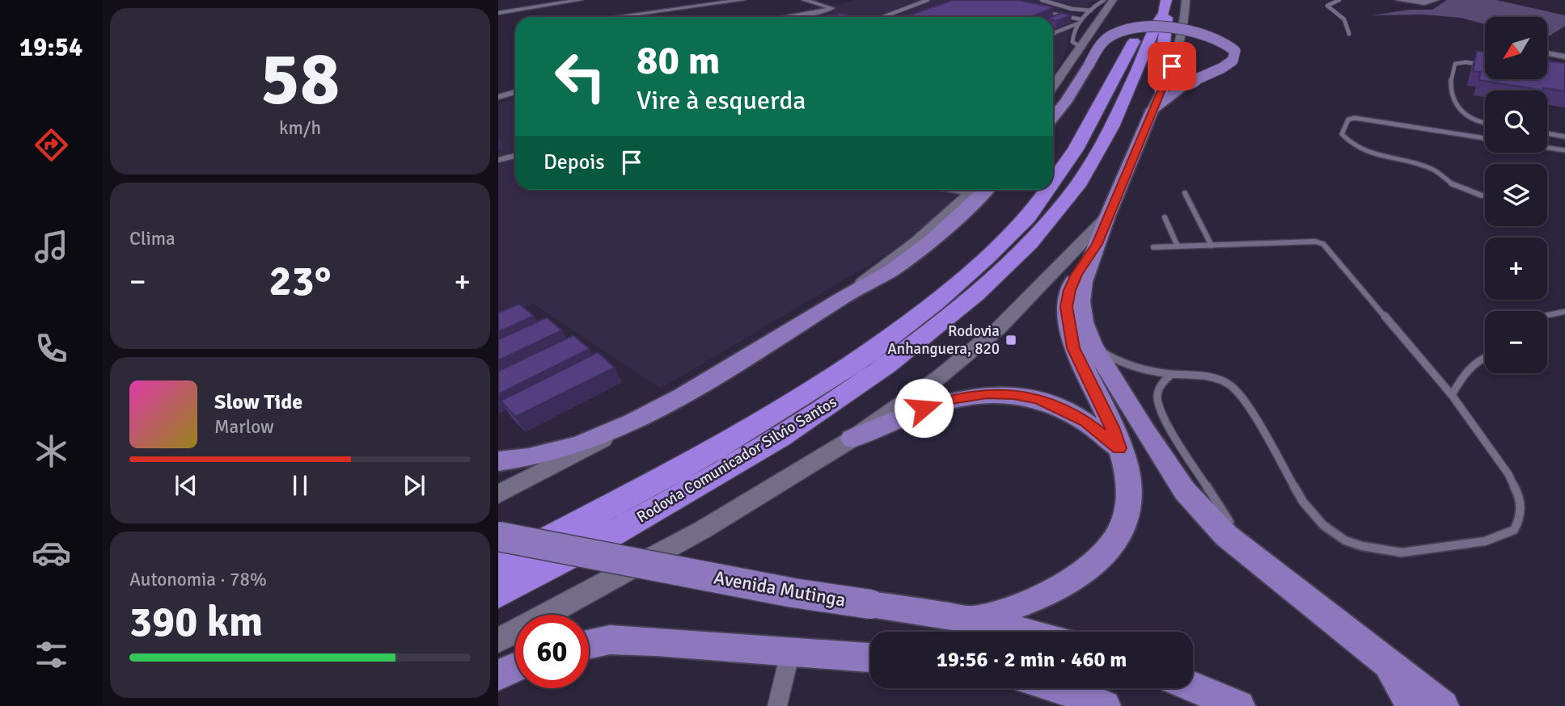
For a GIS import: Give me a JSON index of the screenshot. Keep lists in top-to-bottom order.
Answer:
{
  "streets": {
    "highway": ["Rodovia Comunicador Silvio Santos"],
    "main road": ["Avenida Mutinga"]
  },
  "places": {
    "transit": ["Rodovia Anhanguera, 820"]
  },
  "north": "bottom left",
  "page": {
    "tabs": "19:54",
    "tile": [
      ["58", "km/h"],
      "Clima",
      ["Autonomia · 78%", "390 km"]
    ],
    "map_buttons": ["+", "−"],
    "turn": ["80 m", "Vire à esquerda"],
    "then": "Depois",
    "heat": ["−", "23°", "+"],
    "song": ["Slow Tide", "Marlow"],
    "limit": "60",
    "trip": "19:56 · 2 min · 460 m"
  }
}
